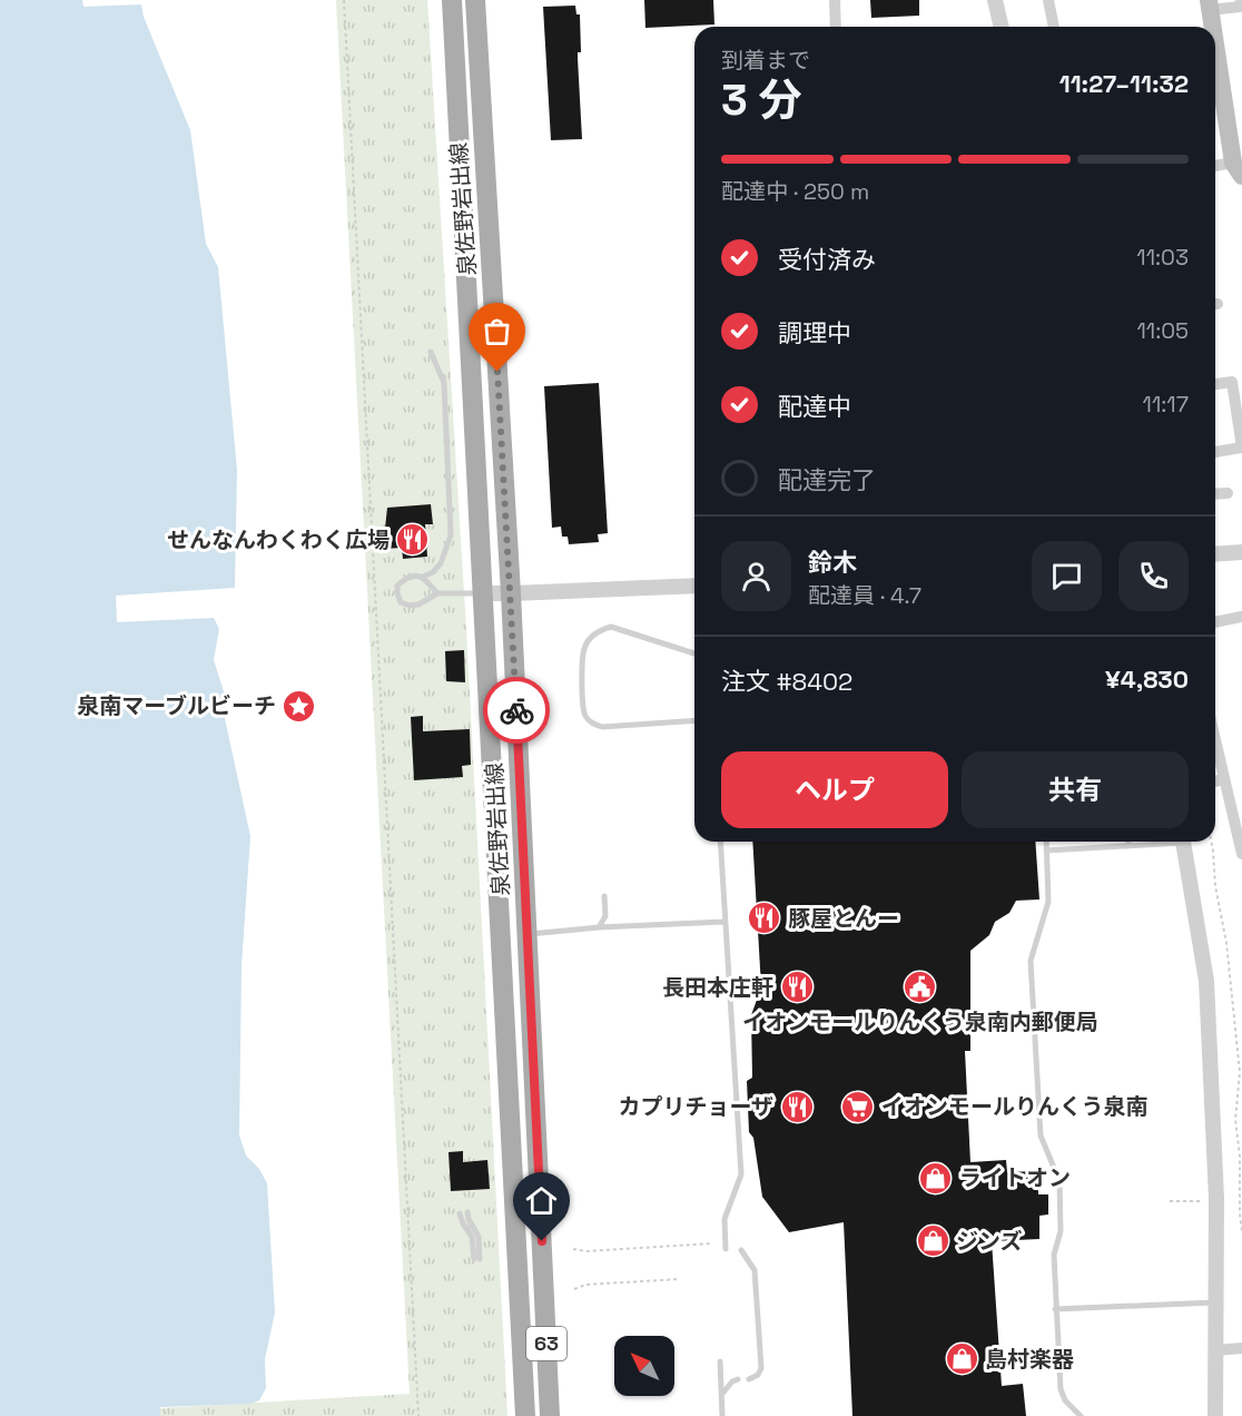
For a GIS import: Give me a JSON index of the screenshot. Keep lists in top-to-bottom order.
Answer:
{
  "streets": {
    "main road": ["泉佐野岩出線", "63"]
  },
  "places": {
    "restaurant": [
      "せんなんわくわく広場",
      "豚屋とんー",
      "長田本庄軒",
      "カプリチョーザ"
    ],
    "place": ["泉南マーブルビーチ"],
    "public building": ["イオンモールりんくう泉南内郵便局"],
    "supermarket": ["イオンモールりんくう泉南"],
    "shop": ["ライトオン", "ジンズ", "島村楽器"]
  },
  "north": "top left",
  "page": {
    "heading": ["3 分", "到着まで", "11:27–11:32"],
    "panel": [
      "鈴木",
      "配達員 · 4.7",
      "注文 #8402",
      "¥4,830"
    ],
    "bar": "配達中 · 250 m",
    "list": [
      ["受付済み", "11:03"],
      ["調理中", "11:05"],
      ["配達中", "11:17"],
      "配達完了"
    ],
    "buttons": ["ヘルプ", "共有"]
  }
}
